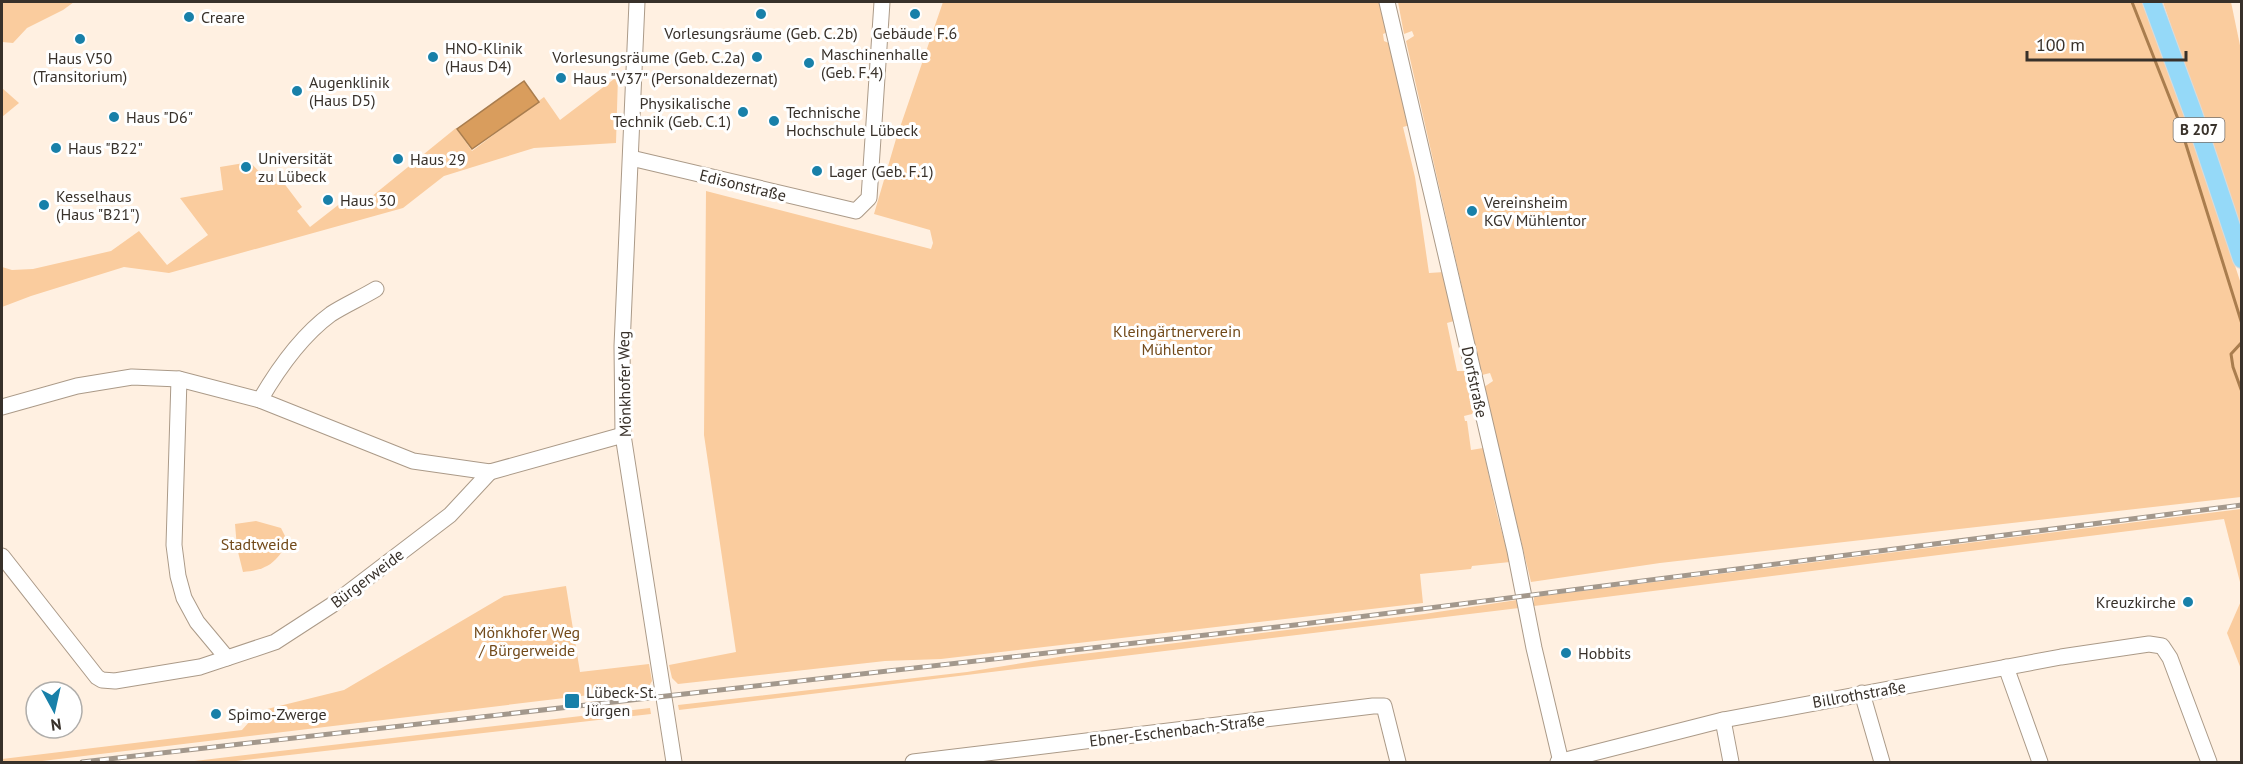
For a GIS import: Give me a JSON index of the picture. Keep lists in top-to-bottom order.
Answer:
{
  "streets": {
    "main road": ["B 207"],
    "street": [
      "Edisonstraße",
      "Dorfstraße",
      "Mönkhofer Weg",
      "Bürgerweide",
      "Billrothstraße",
      "Ebner-Eschenbach-Straße"
    ]
  },
  "crossings": [
    ["Edisonstraße", "Mönkhofer Weg"],
    ["Dorfstraße", "Billrothstraße"]
  ],
  "parks": ["Kleingärtnerverein Mühlentor", "Stadtweide", "Mönkhofer Weg / Bürgerweide"],
  "places": {
    "other": [
      "Vorlesungsräume (Geb. C.2b)",
      "Gebäude F.6",
      "Creare",
      "Haus V50 (Transitorium)",
      "HNO-Klinik (Haus D4)",
      "Vorlesungsräume (Geb. C.2a)",
      "Maschinenhalle (Geb. F.4)",
      "Haus \"V37\" (Personaldezernat)",
      "Augenklinik (Haus D5)",
      "Physikalische Technik (Geb. C.1)",
      "Haus \"D6\"",
      "Technische Hochschule Lübeck",
      "Haus \"B22\"",
      "Haus 29",
      "Universität zu Lübeck",
      "Lager (Geb. F.1)",
      "Haus 30",
      "Kesselhaus (Haus \"B21\")",
      "Vereinsheim KGV Mühlentor",
      "Kreuzkirche",
      "Hobbits",
      "Spimo-Zwerge"
    ],
    "transit": ["Lübeck-St. Jürgen"]
  },
  "scale_bar": "100 m",
  "north": "bottom"
}
